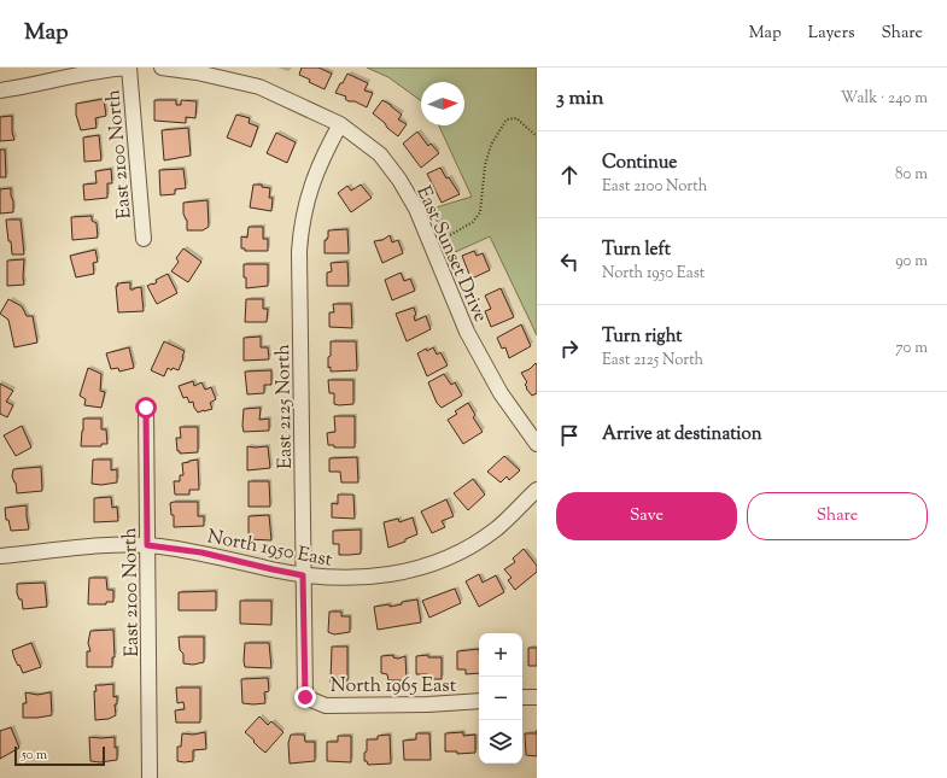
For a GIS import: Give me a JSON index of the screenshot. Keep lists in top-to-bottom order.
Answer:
{
  "streets": {
    "street": [
      "East 2100 North",
      "East Sunset Drive",
      "East 2125 North",
      "North 1950 East",
      "North 1965 East"
    ]
  },
  "crossings": [
    ["East 2100 North", "North 1950 East"],
    ["East Sunset Drive", "East 2125 North"],
    ["East 2125 North", "North 1950 East"],
    ["East 2125 North", "North 1965 East"]
  ],
  "scale_bar": "50 m",
  "north": "right",
  "page": {
    "header": "Map",
    "nav": ["Map", "Layers", "Share"],
    "heading": ["3 min", "Walk · 240 m"],
    "list": [
      ["Continue", "East 2100 North", "80 m"],
      ["Turn left", "North 1950 East", "90 m"],
      ["Turn right", "East 2125 North", "70 m"],
      "Arrive at destination"
    ],
    "buttons": ["Save", "Share"],
    "map_buttons": ["+", "−"],
    "scale": "50 m"
  }
}
